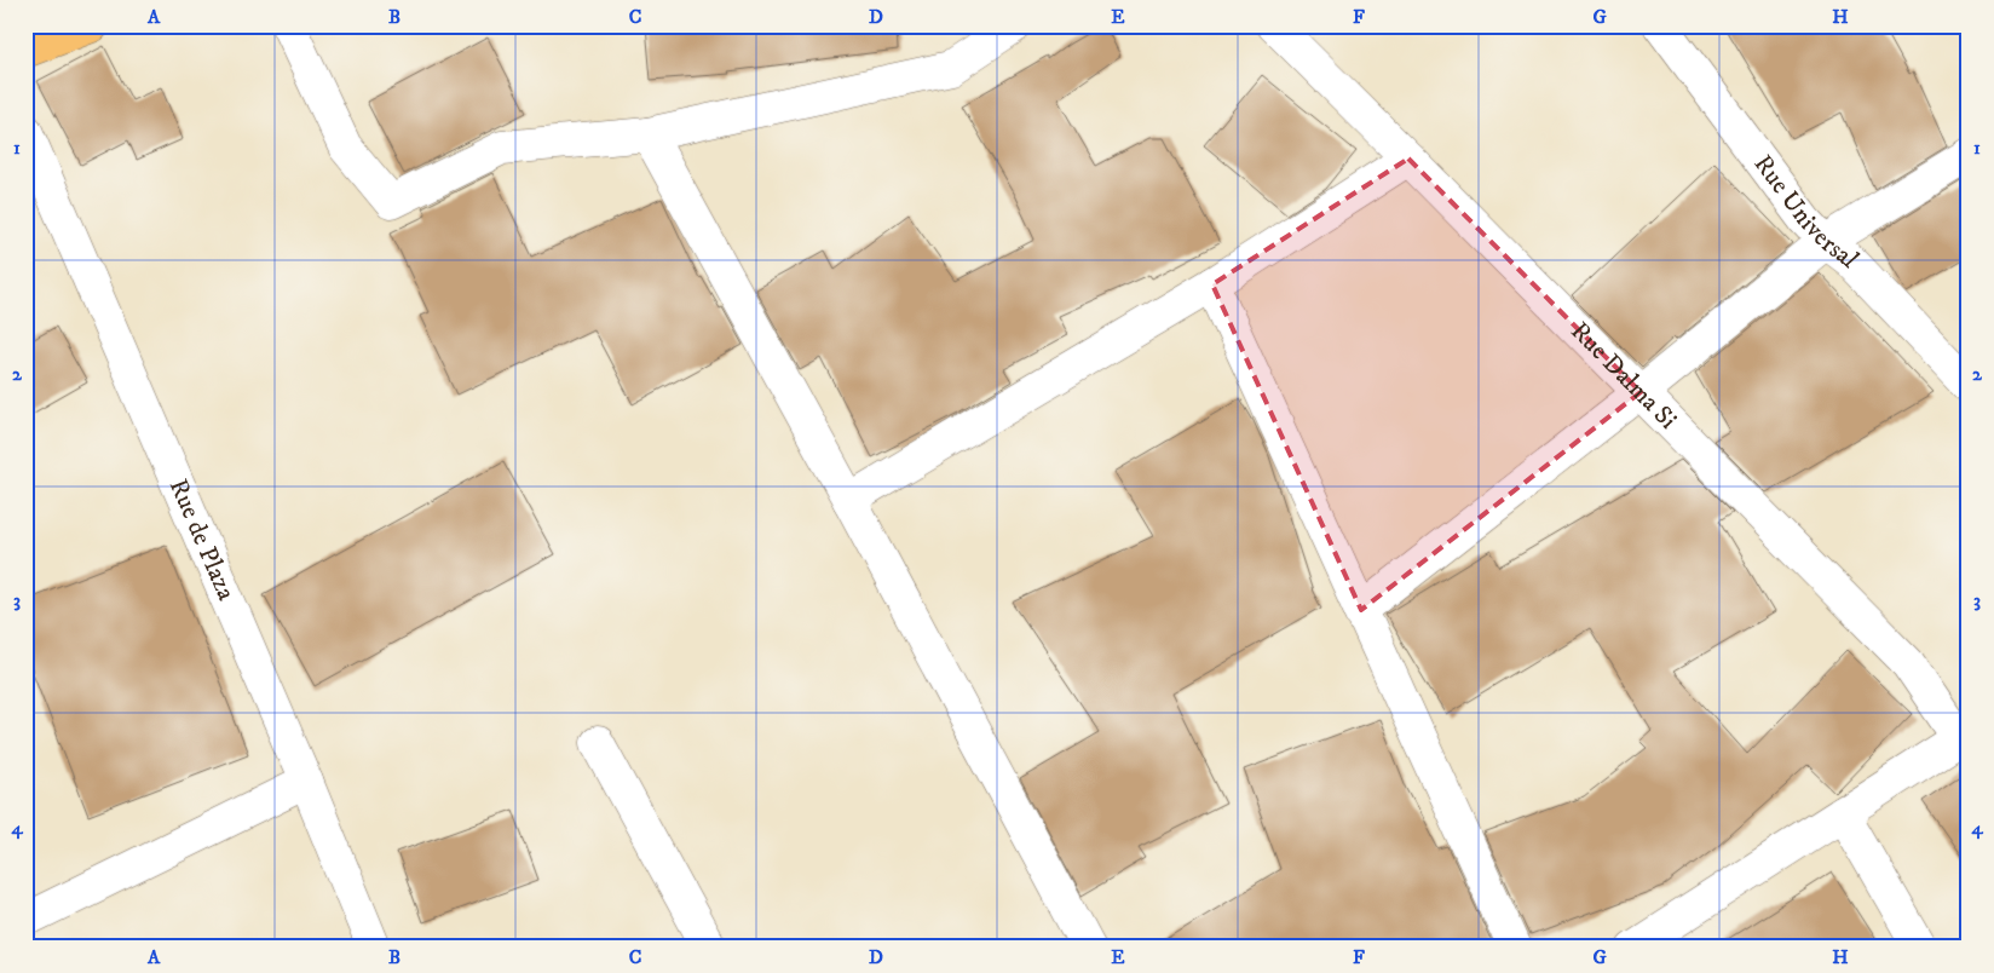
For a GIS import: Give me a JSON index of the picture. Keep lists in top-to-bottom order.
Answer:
{
  "streets": {
    "street": ["Rue Universal", "Rue Dalma Si", "Rue de Plaza"]
  },
  "grid": {
    "columns": [
      "A",
      "B",
      "C",
      "D",
      "E",
      "F",
      "G",
      "H"
    ],
    "rows": [
      "1",
      "2",
      "3",
      "4"
    ]
  }
}
